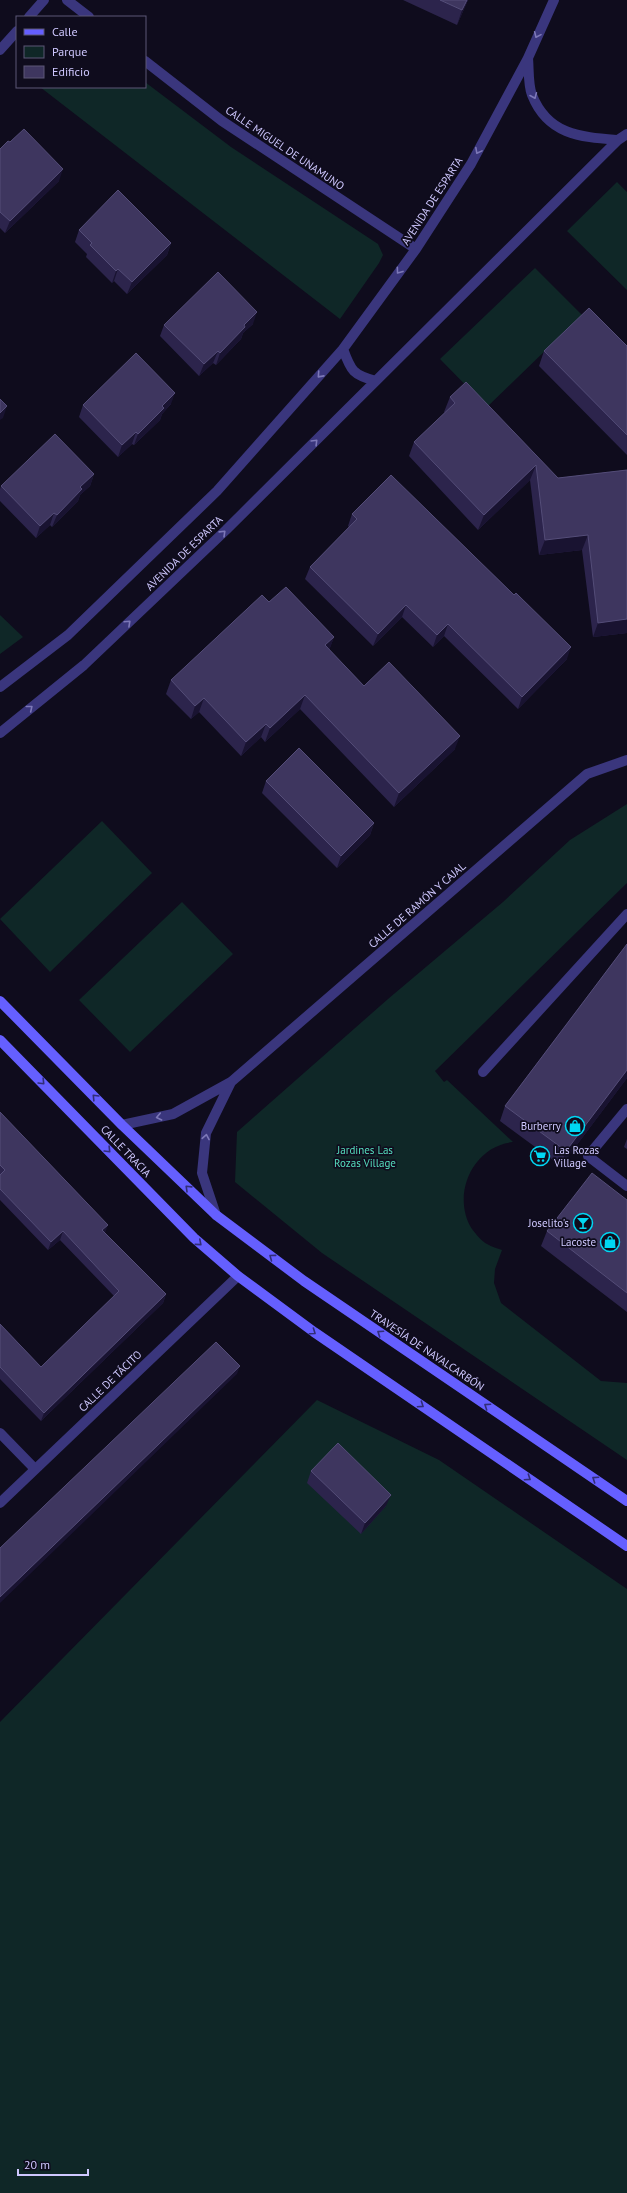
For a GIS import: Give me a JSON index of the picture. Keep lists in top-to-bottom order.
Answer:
{
  "streets": {
    "street": [
      "CALLE MIGUEL DE UNAMUNO",
      "AVENIDA DE ESPARTA",
      "CALLE DE RAMÓN Y CAJAL",
      "CALLE TRACIA",
      "TRAVESÍA DE NAVALCARBÓN",
      "CALLE DE TÁCITO"
    ]
  },
  "crossings": [
    ["CALLE MIGUEL DE UNAMUNO", "AVENIDA DE ESPARTA"],
    ["CALLE DE RAMÓN Y CAJAL", "CALLE TRACIA"],
    ["CALLE DE RAMÓN Y CAJAL", "TRAVESÍA DE NAVALCARBÓN"],
    ["CALLE TRACIA", "TRAVESÍA DE NAVALCARBÓN"],
    ["CALLE TRACIA", "CALLE DE TÁCITO"]
  ],
  "parks": ["Jardines Las Rozas Village"],
  "places": {
    "shop": ["Burberry", "Lacoste"],
    "supermarket": ["Las Rozas Village"],
    "bar": ["Joselito's"]
  },
  "legend": ["Calle", "Parque", "Edificio"],
  "scale_bar": "20 m"
}
